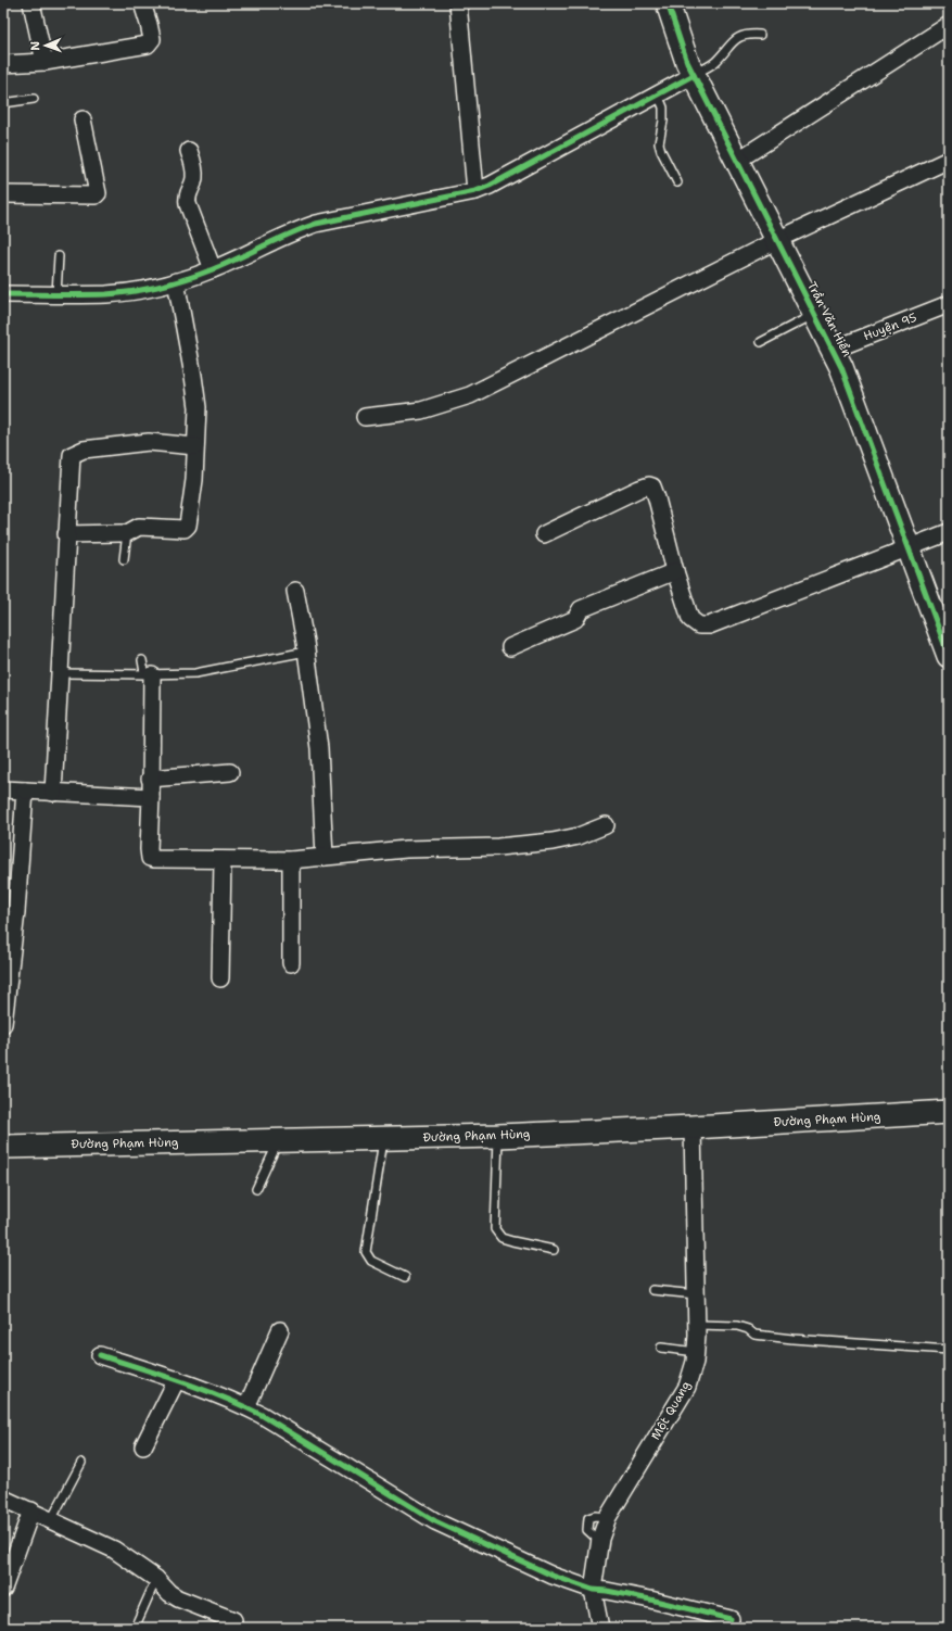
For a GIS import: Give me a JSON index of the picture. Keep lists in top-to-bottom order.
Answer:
{
  "streets": {
    "main road": ["Trần Văn Hiển", "Đường Phạm Hùng"],
    "street": ["Huyện 95", "Một Quang"]
  },
  "crossings": [
    ["Trần Văn Hiển", "Huyện 95"],
    ["Đường Phạm Hùng", "Một Quang"]
  ],
  "north": "left"
}
